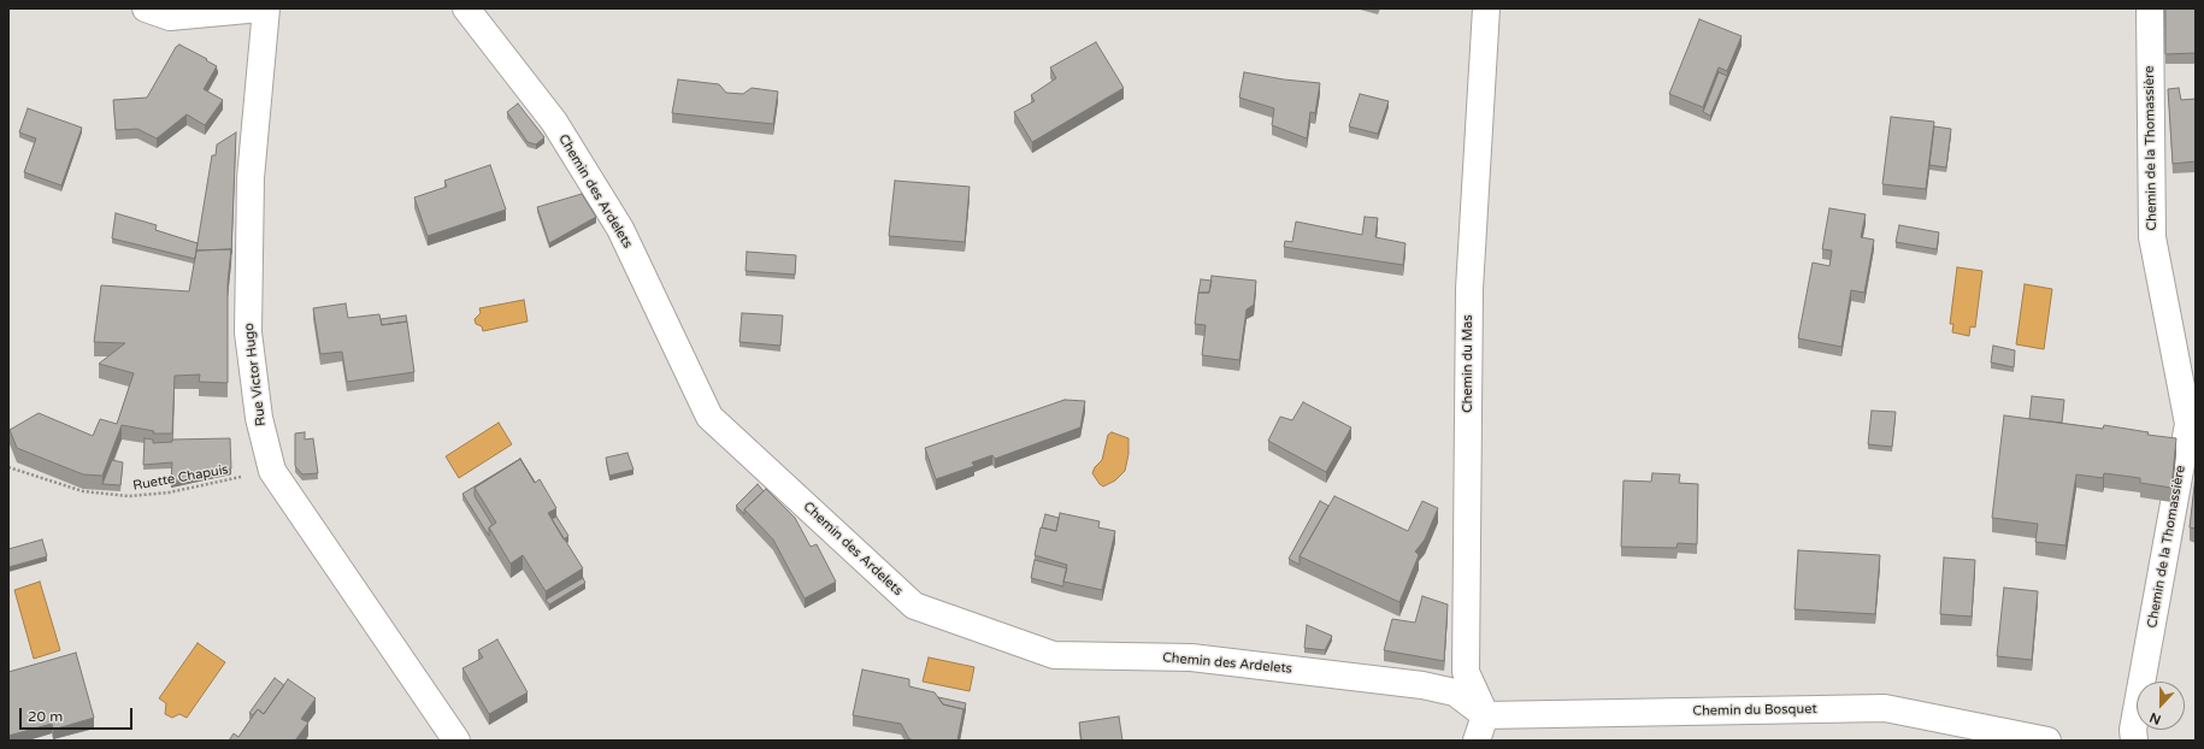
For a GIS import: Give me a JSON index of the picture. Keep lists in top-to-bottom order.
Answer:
{
  "streets": {
    "street": [
      "Chemin de la Thomassière",
      "Chemin des Ardelets",
      "Chemin du Mas",
      "Rue Victor Hugo",
      "Chemin du Bosquet"
    ],
    "path": ["Ruette Chapuis"]
  },
  "crossings": [
    ["Chemin des Ardelets", "Chemin du Mas"],
    ["Chemin des Ardelets", "Chemin du Bosquet"],
    ["Chemin du Mas", "Chemin du Bosquet"],
    ["Rue Victor Hugo", "Ruette Chapuis"]
  ],
  "scale_bar": "20 m",
  "north": "bottom"
}
